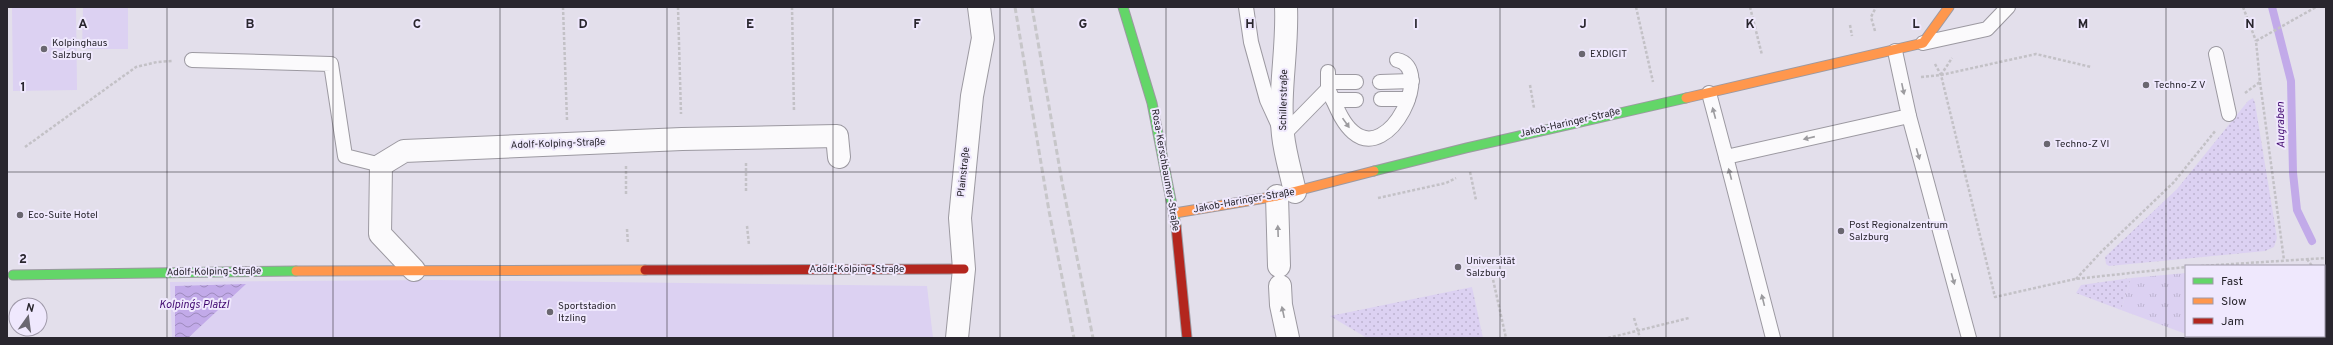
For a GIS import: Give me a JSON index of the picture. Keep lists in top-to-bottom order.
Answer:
{
  "streets": {
    "street": [
      "Schillerstraße",
      "Jakob-Haringer-Straße",
      "Adolf-Kolping-Straße",
      "Rosa-Kerschbaumer-Straße",
      "Plainstraße"
    ]
  },
  "crossings": [
    ["Schillerstraße", "Jakob-Haringer-Straße"],
    ["Jakob-Haringer-Straße", "Rosa-Kerschbaumer-Straße"],
    ["Adolf-Kolping-Straße", "Plainstraße"]
  ],
  "one_way": ["Schillerstraße"],
  "water": ["Augraben", "Kolping´s Platzl"],
  "places": [
    "Kolpinghaus Salzburg",
    "EXDIGIT",
    "Techno-Z V",
    "Techno-Z VI",
    "Eco-Suite Hotel",
    "Post Regionalzentrum Salzburg",
    "Universität Salzburg",
    "Sportstadion Itzling"
  ],
  "legend": ["Fast", "Slow", "Jam"],
  "north": "top",
  "grid": {
    "columns": [
      "A",
      "B",
      "C",
      "D",
      "E",
      "F",
      "G",
      "H",
      "I",
      "J",
      "K",
      "L",
      "M",
      "N"
    ],
    "rows": ["1", "2"]
  }
}
